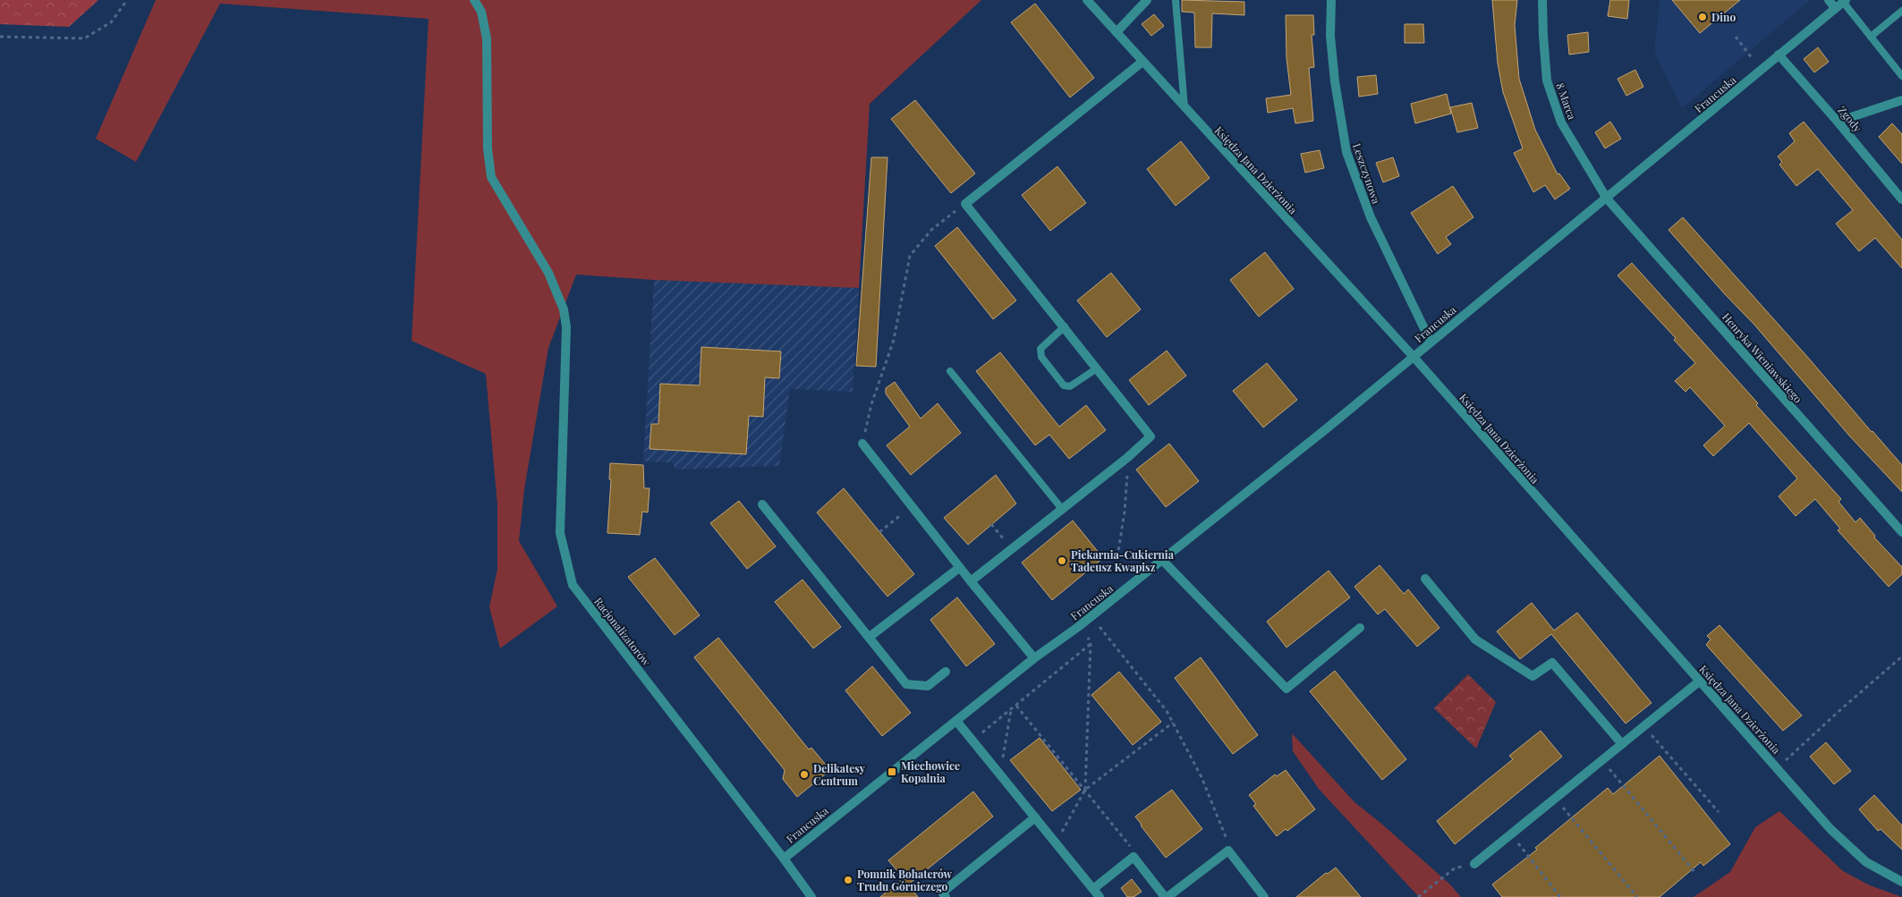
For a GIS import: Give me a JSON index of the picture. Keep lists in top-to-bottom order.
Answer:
{
  "streets": {
    "street": [
      "Francuska",
      "8 Marca",
      "Zgody",
      "Księdza Jana Dzierżonia",
      "Leszczynowa",
      "Henryka Wieniawskiego",
      "Racjonalizatorów"
    ]
  },
  "crossings": [
    ["Francuska", "8 Marca"],
    ["Francuska", "Zgody"],
    ["Francuska", "Księdza Jana Dzierżonia"],
    ["Francuska", "Leszczynowa"],
    ["Francuska", "Henryka Wieniawskiego"],
    ["Francuska", "Racjonalizatorów"],
    ["8 Marca", "Henryka Wieniawskiego"]
  ],
  "places": {
    "other": [
      "Dino",
      "Piekarnia-Cukiernia Tadeusz Kwapisz",
      "Delikatesy Centrum",
      "Pomnik Bohaterów Trudu Górniczego"
    ],
    "transit": ["Miechowice Kopalnia"]
  }
}
